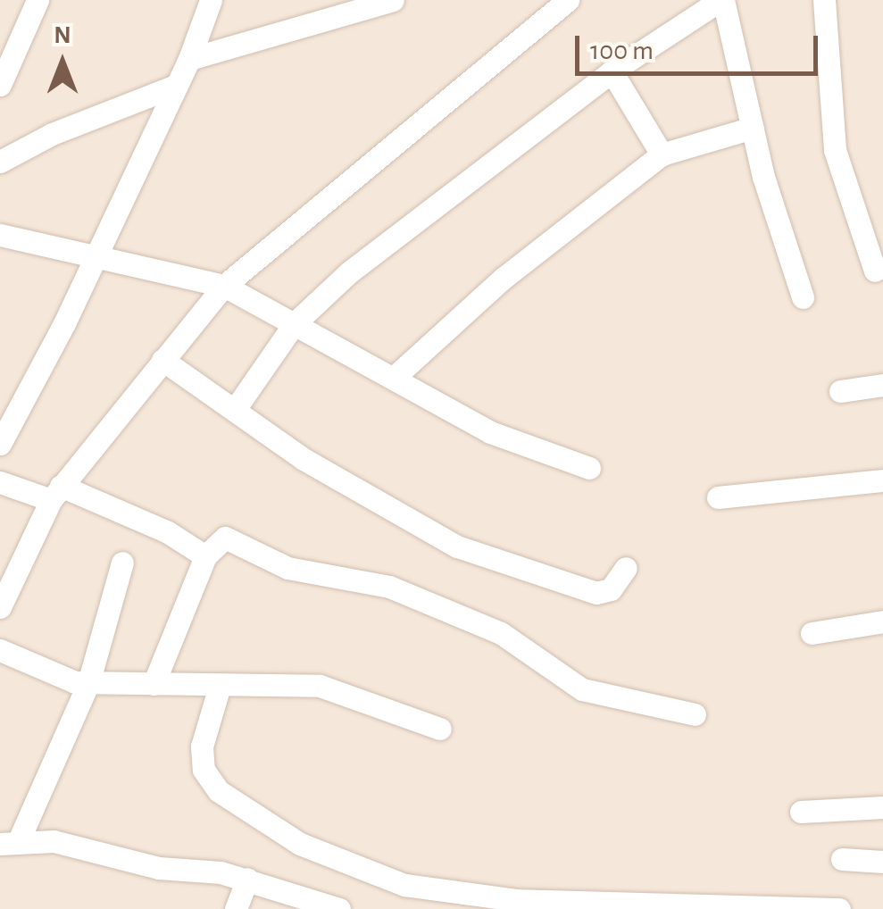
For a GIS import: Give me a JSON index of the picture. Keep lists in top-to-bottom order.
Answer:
{
  "scale_bar": "100 m",
  "north": "top"
}
